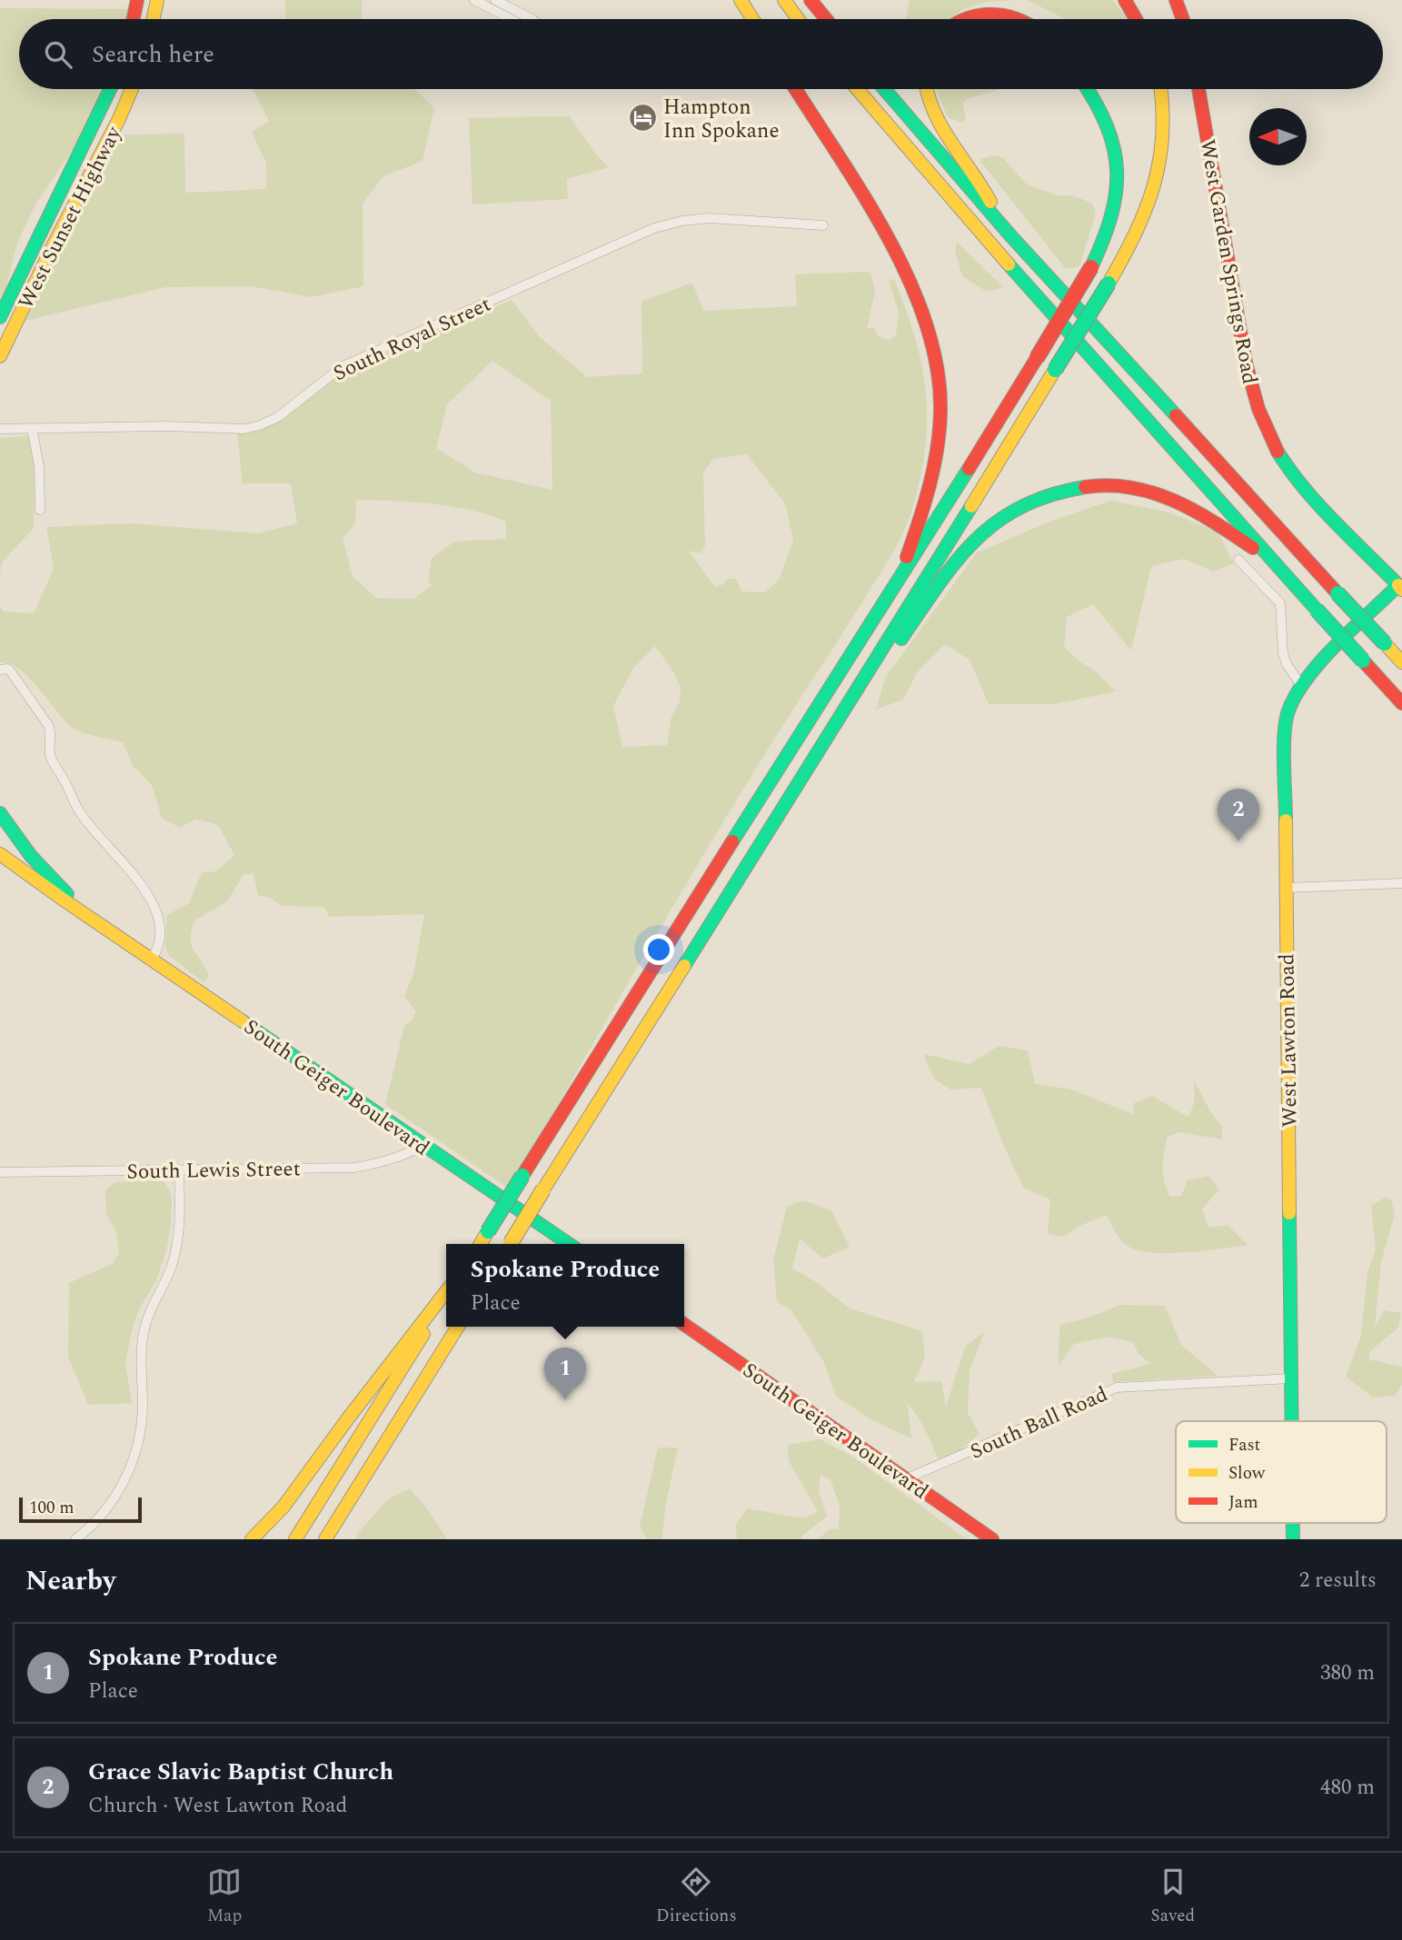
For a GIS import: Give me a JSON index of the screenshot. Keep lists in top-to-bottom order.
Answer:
{
  "streets": {
    "main road": [
      "West Sunset Highway",
      "West Garden Springs Road",
      "West Lawton Road",
      "South Geiger Boulevard"
    ],
    "street": ["South Royal Street", "South Lewis Street", "South Ball Road"]
  },
  "crossings": [
    ["West Garden Springs Road", "West Lawton Road"],
    ["West Lawton Road", "South Ball Road"],
    ["South Geiger Boulevard", "South Lewis Street"],
    ["South Geiger Boulevard", "South Ball Road"]
  ],
  "places": {
    "hotel": ["Hampton Inn Spokane"]
  },
  "legend": ["Fast", "Slow", "Jam"],
  "scale_bar": "100 m",
  "north": "left",
  "page": {
    "search": "Search here",
    "pins": ["2", "1"],
    "popup": ["Spokane Produce", "Place"],
    "scale": "100 m",
    "heading": ["Nearby", "2 results"],
    "list": [
      {
        "mark": "1",
        "name": "Spokane Produce",
        "note": "Place",
        "value": "380 m"
      },
      {
        "mark": "2",
        "name": "Grace Slavic Baptist Church",
        "note": "Church · West Lawton Road",
        "value": "480 m"
      }
    ],
    "nav": ["Map", "Directions", "Saved"]
  }
}
